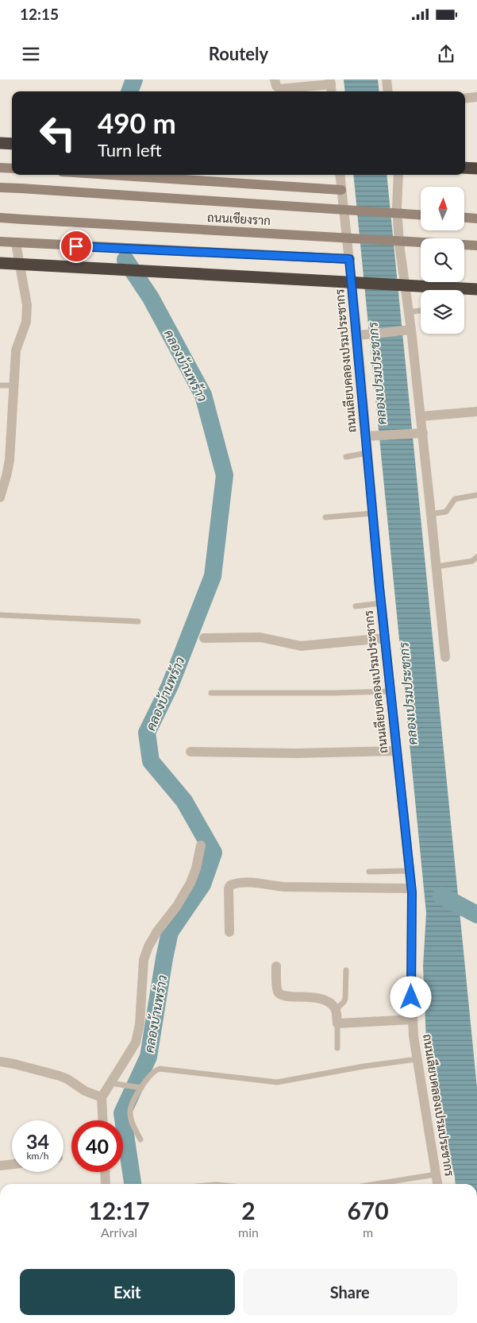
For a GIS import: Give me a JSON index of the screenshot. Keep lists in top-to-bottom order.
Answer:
{
  "streets": {
    "main road": ["ถนนเชียงราก"],
    "street": ["ถนนเลียบคลองเปรมประชากร"]
  },
  "water": ["คลองบ้านพร้าว", "คลองเปรมประชากร"],
  "north": "top",
  "page": {
    "status": "12:15",
    "header": "Routely",
    "turn": ["490 m", "Turn left"],
    "speed": "34 km/h",
    "limit": "40",
    "eta": [
      "12:17",
      "Arrival",
      "2",
      "min",
      "670",
      "m"
    ],
    "buttons": ["Exit", "Share"]
  }
}
